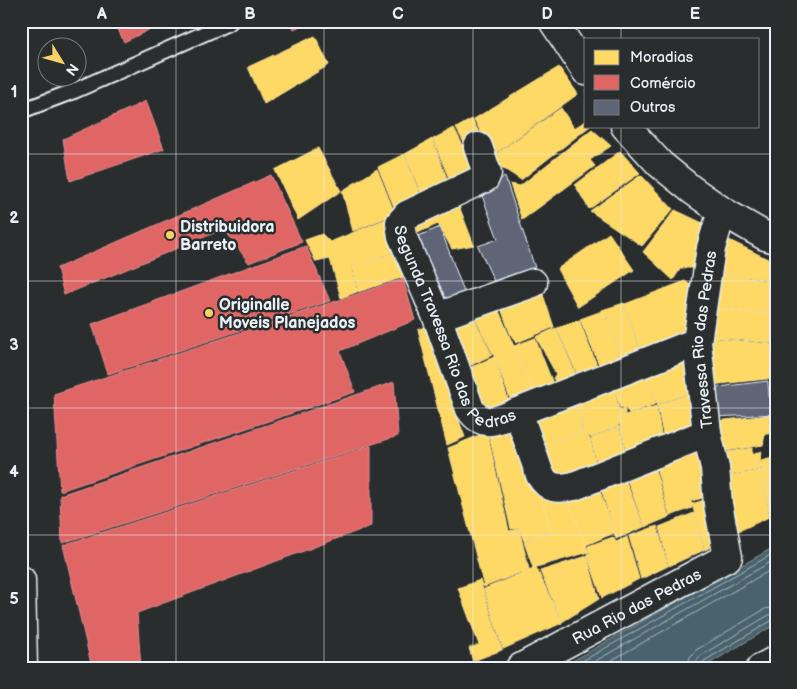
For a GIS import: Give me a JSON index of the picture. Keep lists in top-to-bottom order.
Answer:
{
  "streets": {
    "street": ["Segunda Travessa Rio das Pedras", "Travessa Rio das Pedras", "Rua Rio das Pedras"]
  },
  "crossings": [
    ["Segunda Travessa Rio das Pedras", "Travessa Rio das Pedras"],
    ["Travessa Rio das Pedras", "Rua Rio das Pedras"]
  ],
  "places": ["Distribuidora Barreto", "Originalle Moveis Planejados"],
  "legend": ["Moradias", "Comércio", "Outros"],
  "north": "bottom right",
  "grid": {
    "columns": [
      "A",
      "B",
      "C",
      "D",
      "E"
    ],
    "rows": [
      "1",
      "2",
      "3",
      "4",
      "5"
    ]
  }
}
